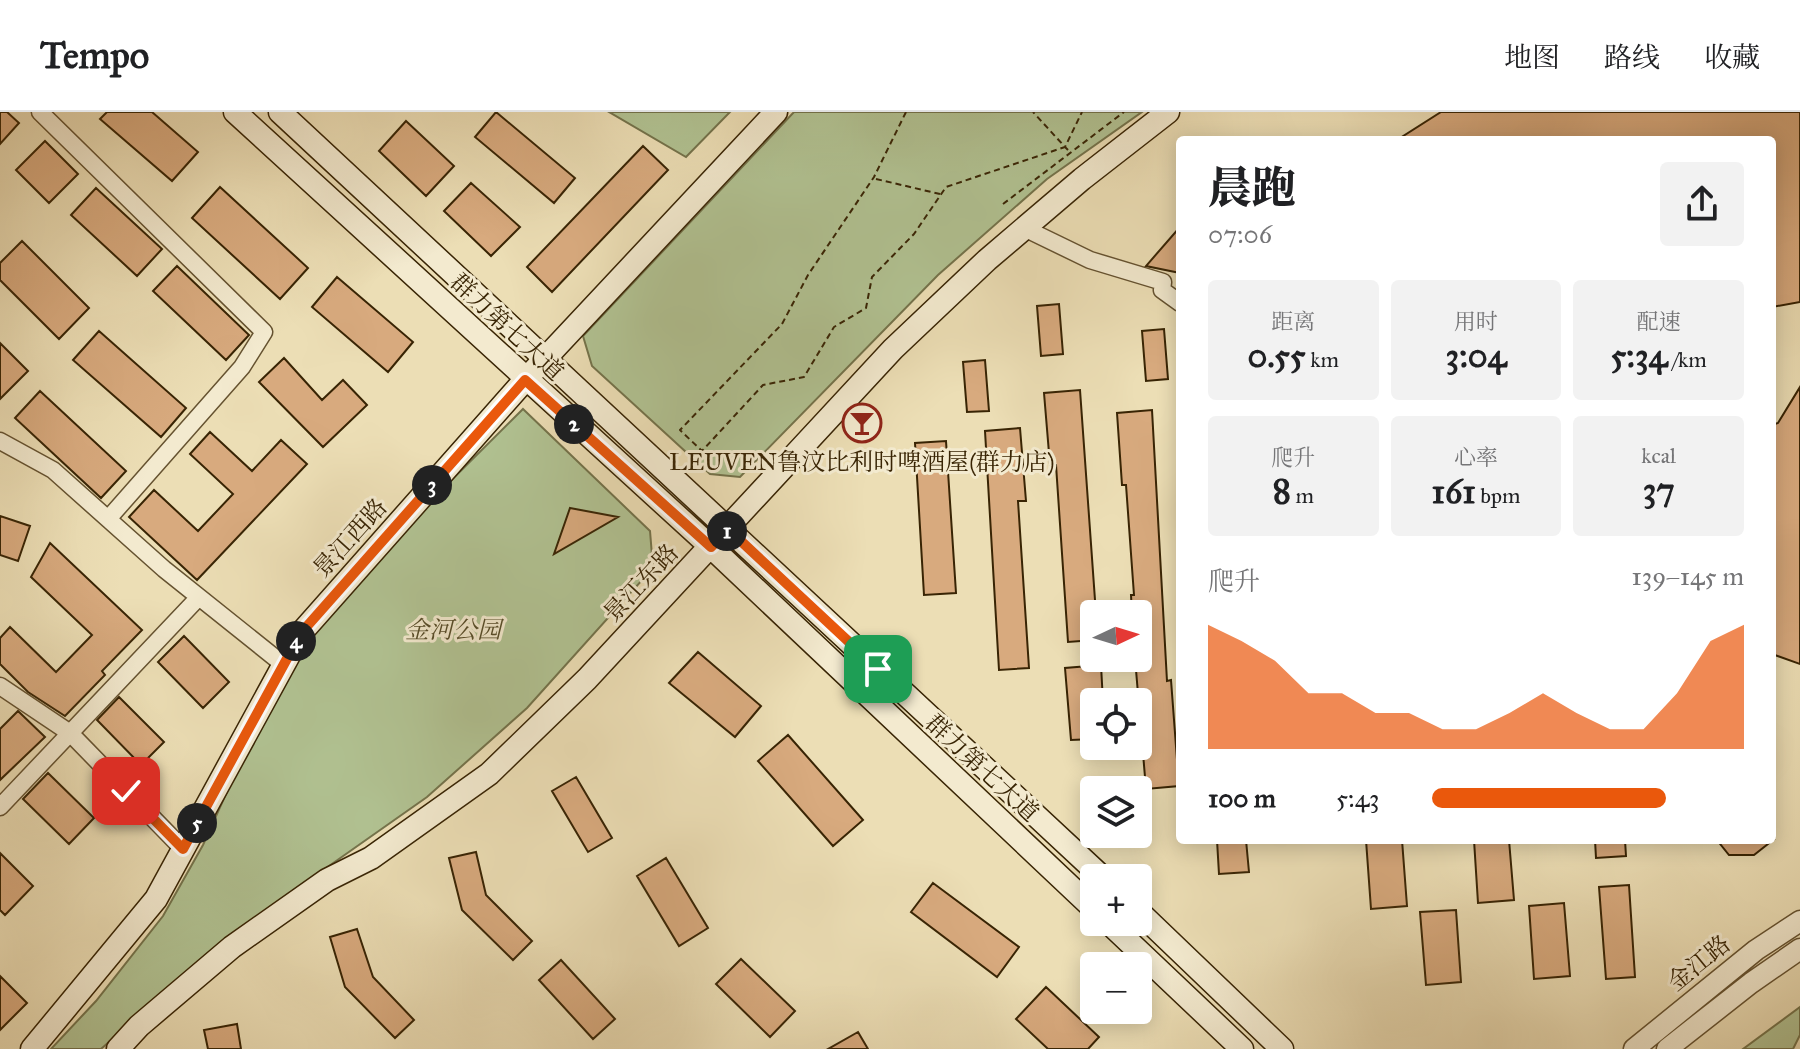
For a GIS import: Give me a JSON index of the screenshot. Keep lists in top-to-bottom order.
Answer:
{
  "streets": {
    "main road": ["群力第七大道", "景江西路", "景江东路"],
    "street": ["金江路"]
  },
  "crossings": [
    ["群力第七大道", "景江西路"],
    ["群力第七大道", "景江东路"]
  ],
  "parks": ["金河公园"],
  "places": {
    "bar": ["LEUVEN鲁汶比利时啤酒屋(群力店)"]
  },
  "north": "right",
  "page": {
    "header": "Tempo",
    "nav": ["地图", "路线", "收藏"],
    "heading": ["晨跑", "07:06"],
    "stats": [
      ["距离", "0.55 km"],
      ["用时", "3:04"],
      ["配速", "5:34 /km"],
      ["爬升", "8 m"],
      ["心率", "161 bpm"],
      ["kcal", "37"]
    ],
    "pins": [
      "2",
      "3",
      "1",
      "4",
      "5"
    ],
    "chart": ["爬升", "139–145 m"],
    "map_buttons": ["+", "−"],
    "list": [
      {
        "name": "100 m",
        "note": "5:43"
      }
    ]
  }
}
